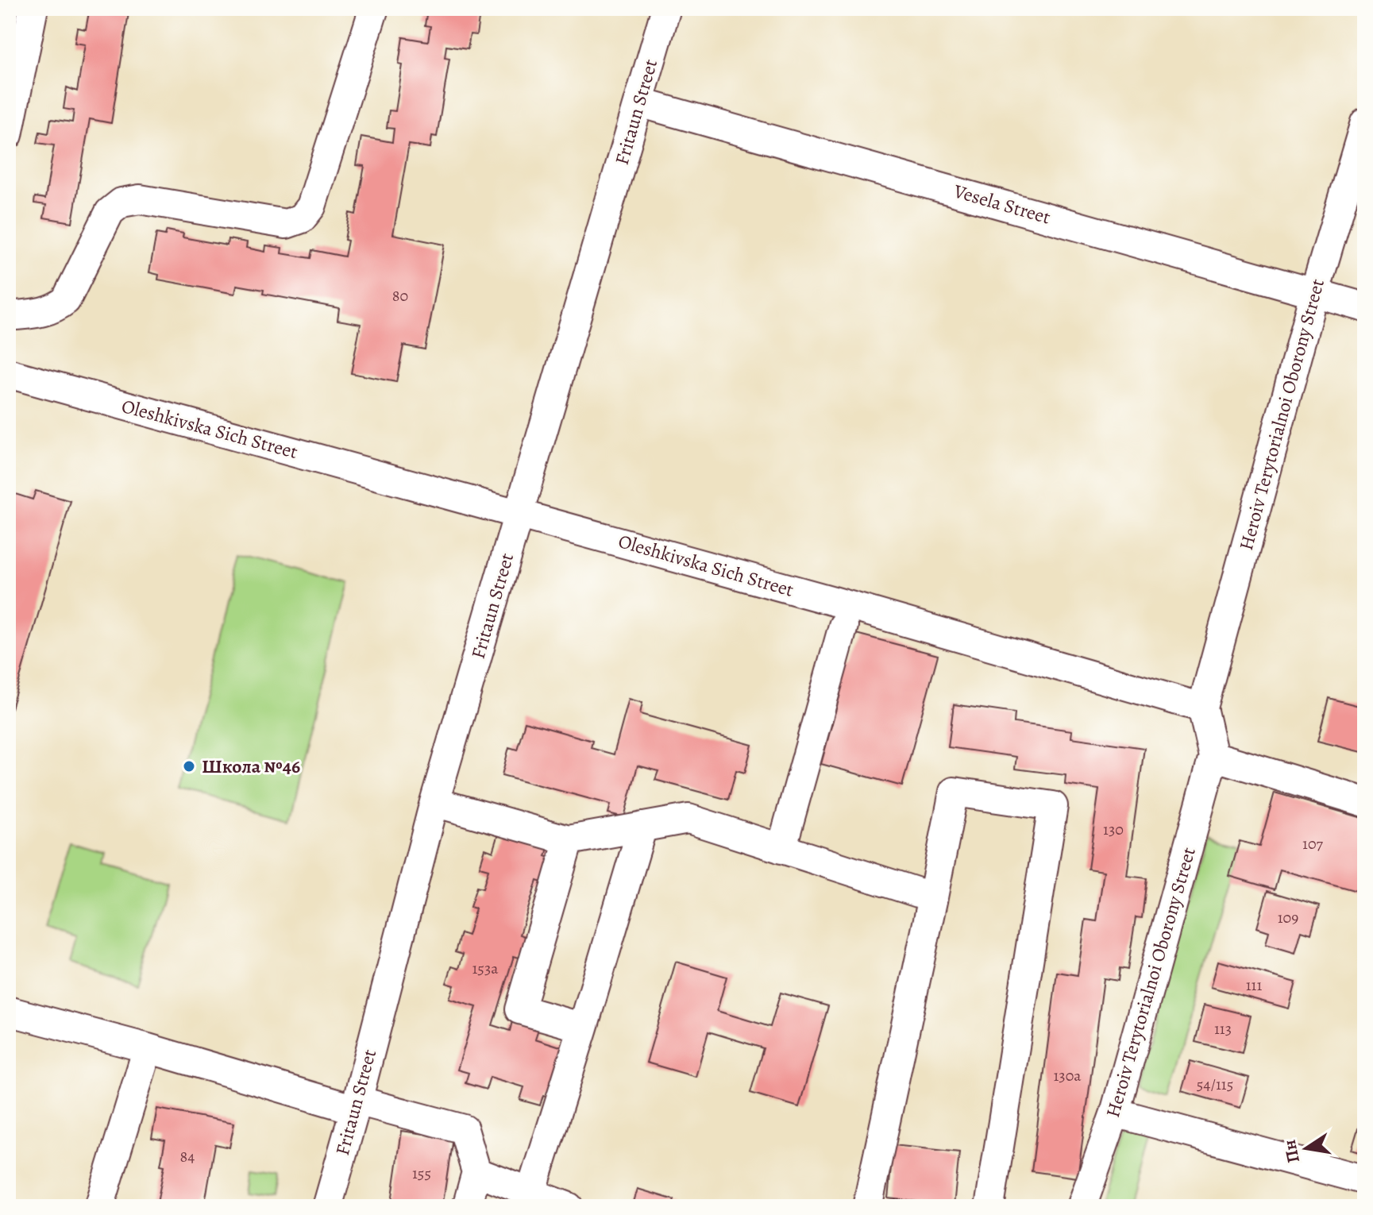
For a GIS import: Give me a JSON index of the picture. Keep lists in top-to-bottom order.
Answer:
{
  "streets": {
    "street": [
      "Fritaun Street",
      "Vesela Street",
      "Heroiv Terytorialnoi Oborony Street",
      "Oleshkivska Sich Street"
    ]
  },
  "crossings": [
    ["Fritaun Street", "Vesela Street"],
    ["Fritaun Street", "Oleshkivska Sich Street"],
    ["Vesela Street", "Heroiv Terytorialnoi Oborony Street"],
    ["Heroiv Terytorialnoi Oborony Street", "Oleshkivska Sich Street"]
  ],
  "places": ["Школа №46"],
  "house_numbers": [
    "80",
    "130",
    "107",
    "109",
    "153а",
    "111",
    "113",
    "130а",
    "54/115",
    "84",
    "155"
  ],
  "north": "left"
}
